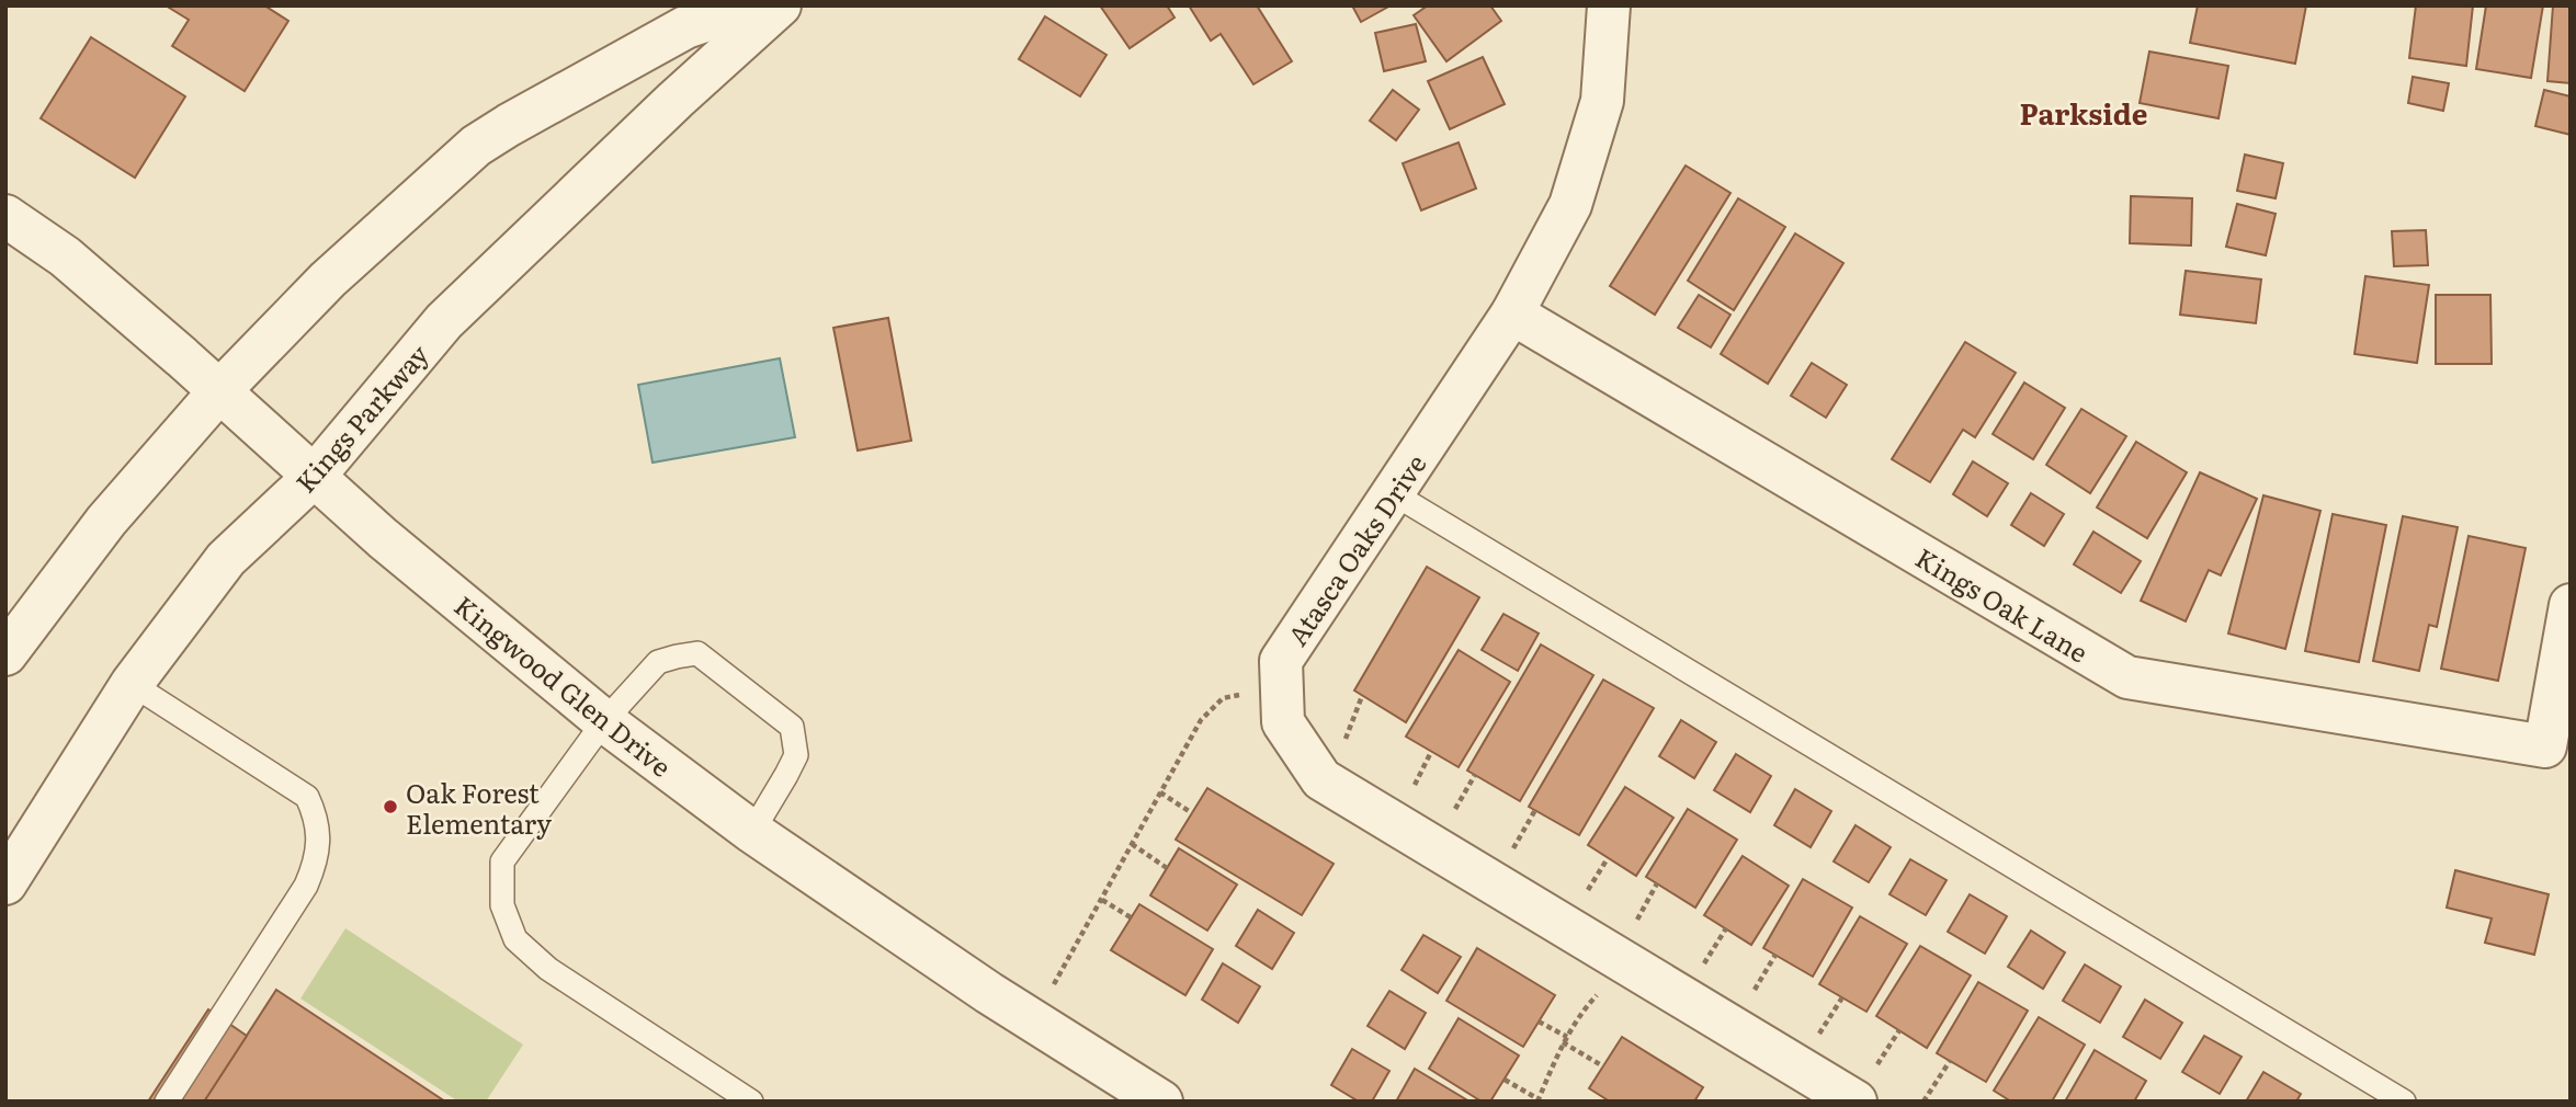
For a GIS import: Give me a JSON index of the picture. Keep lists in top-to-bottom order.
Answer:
{
  "streets": {
    "street": [
      "Kings Parkway",
      "Atasca Oaks Drive",
      "Kings Oak Lane",
      "Kingwood Glen Drive"
    ]
  },
  "crossings": [
    ["Kings Parkway", "Kingwood Glen Drive"],
    ["Atasca Oaks Drive", "Kings Oak Lane"]
  ],
  "districts": ["Parkside"],
  "places": ["Oak Forest Elementary"]
}
